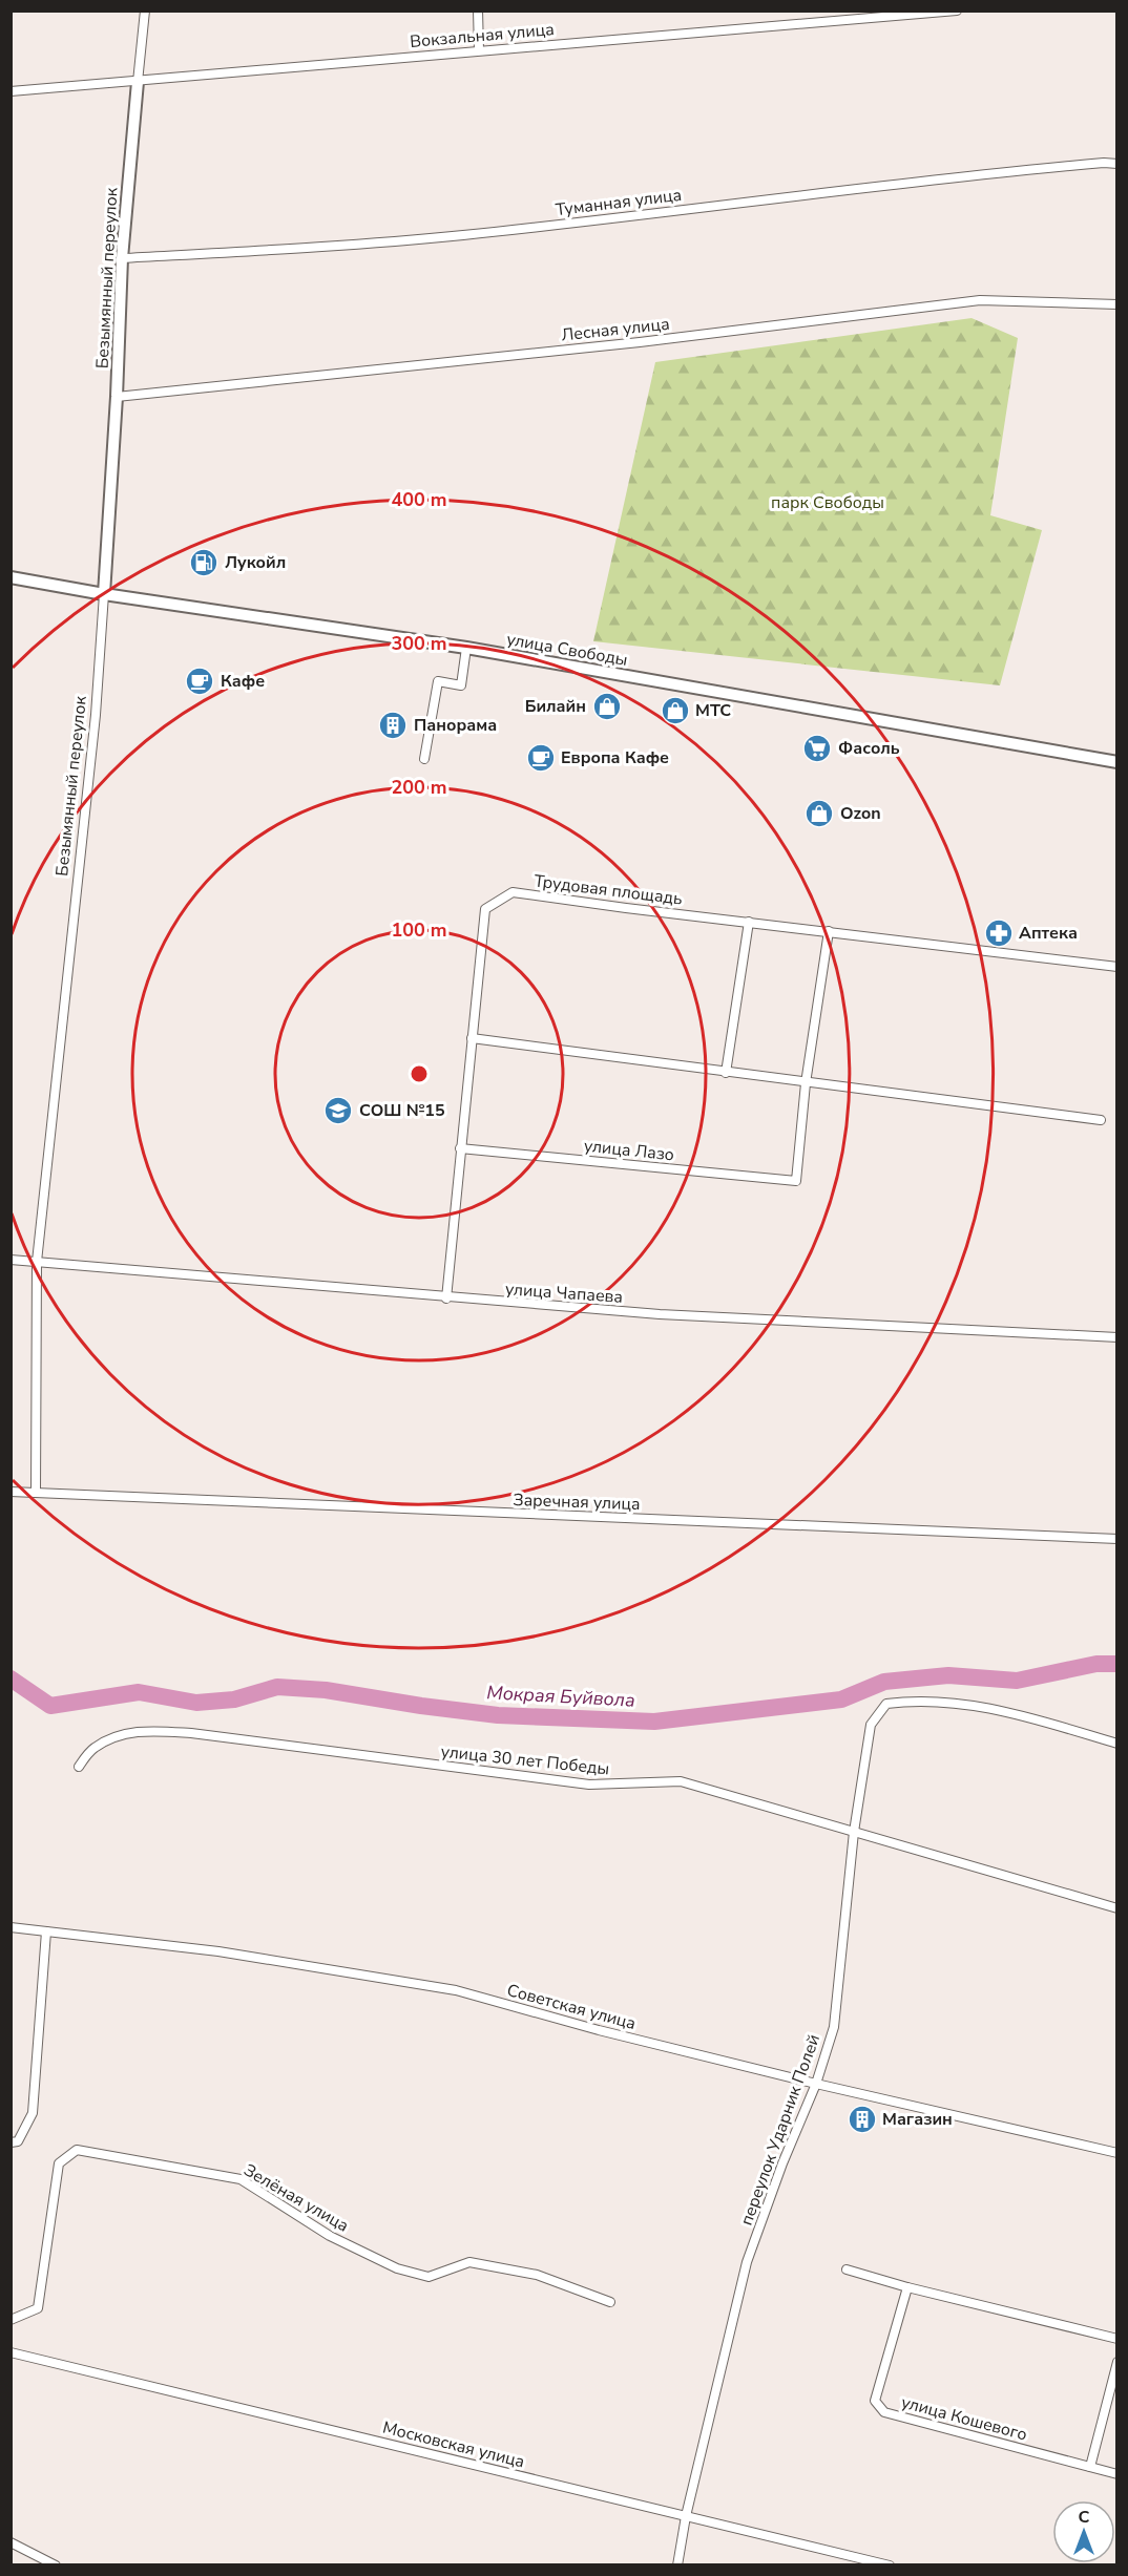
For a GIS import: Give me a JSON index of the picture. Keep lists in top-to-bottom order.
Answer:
{
  "streets": {
    "main road": ["Безымянный переулок", "улица Свободы"],
    "street": [
      "Вокзальная улица",
      "Туманная улица",
      "Лесная улица",
      "Трудовая площадь",
      "улица Лазо",
      "улица Чапаева",
      "Заречная улица",
      "улица 30 лет Победы",
      "Советская улица",
      "переулок Ударник Полей",
      "Зелёная улица",
      "улица Кошевого",
      "Московская улица"
    ]
  },
  "crossings": [
    ["Вокзальная улица", "Безымянный переулок"],
    ["Туманная улица", "Безымянный переулок"],
    ["Безымянный переулок", "Лесная улица"],
    ["Безымянный переулок", "улица Свободы"],
    ["Безымянный переулок", "улица Чапаева"],
    ["Безымянный переулок", "Заречная улица"],
    ["Трудовая площадь", "улица Лазо"],
    ["Трудовая площадь", "улица Чапаева"],
    ["улица 30 лет Победы", "переулок Ударник Полей"],
    ["Советская улица", "переулок Ударник Полей"],
    ["переулок Ударник Полей", "Московская улица"]
  ],
  "water": ["Мокрая Буйвола"],
  "parks": ["парк Свободы"],
  "places": {
    "fuel station": ["Лукойл"],
    "cafe": ["Кафе", "Европа Кафе"],
    "shop": ["Билайн", "МТС", "Ozon"],
    "building": ["Панорама", "Магазин"],
    "supermarket": ["Фасоль"],
    "pharmacy": ["Аптека"],
    "school or university": ["СОШ №15"]
  },
  "north": "top",
  "rings": [
    "400 m",
    "300 m",
    "200 m",
    "100 m"
  ]
}
